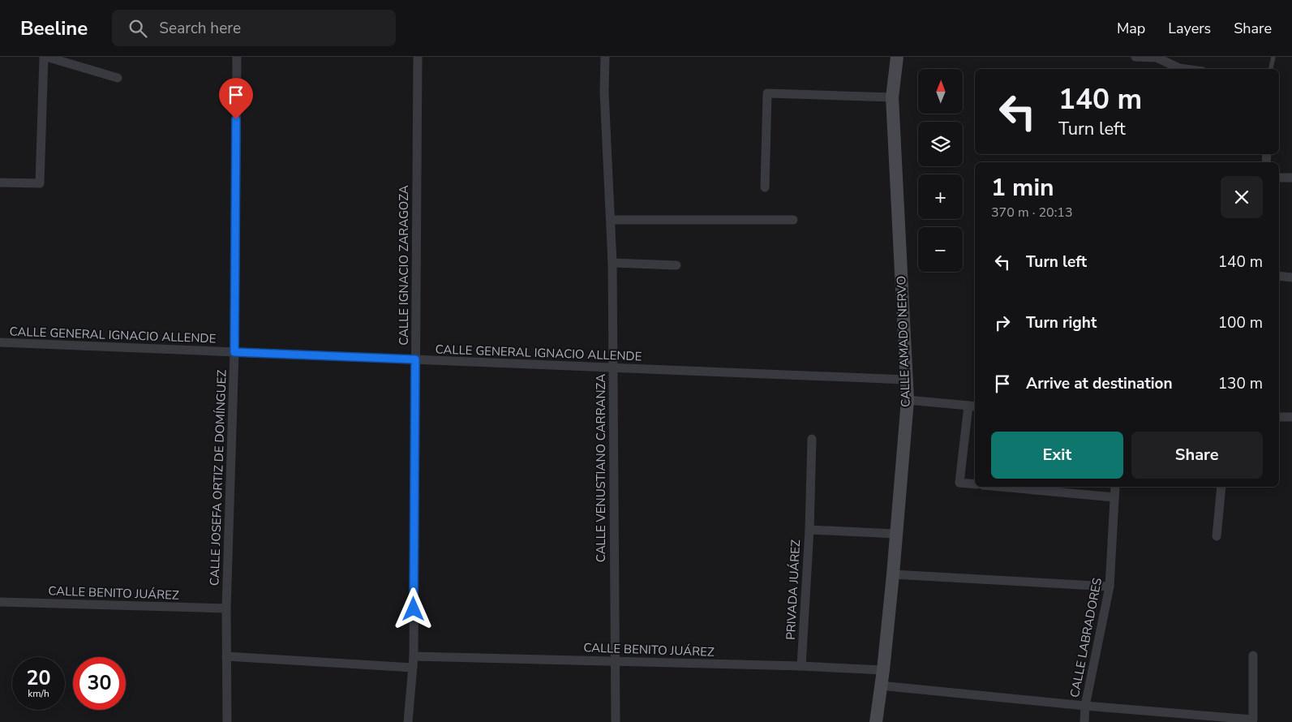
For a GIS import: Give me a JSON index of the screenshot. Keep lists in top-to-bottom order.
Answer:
{
  "streets": {
    "street": [
      "CALLE IGNACIO ZARAGOZA",
      "CALLE GENERAL IGNACIO ALLENDE",
      "CALLE AMADO NERVO",
      "CALLE VENUSTIANO CARRANZA",
      "CALLE JOSEFA ORTIZ DE DOMÍNGUEZ",
      "PRIVADA JUÁREZ",
      "CALLE BENITO JUÁREZ",
      "CALLE LABRADORES"
    ]
  },
  "crossings": [
    ["CALLE IGNACIO ZARAGOZA", "CALLE GENERAL IGNACIO ALLENDE"],
    ["CALLE IGNACIO ZARAGOZA", "CALLE BENITO JUÁREZ"],
    ["CALLE GENERAL IGNACIO ALLENDE", "CALLE AMADO NERVO"],
    ["CALLE GENERAL IGNACIO ALLENDE", "CALLE VENUSTIANO CARRANZA"],
    ["CALLE GENERAL IGNACIO ALLENDE", "CALLE JOSEFA ORTIZ DE DOMÍNGUEZ"],
    ["CALLE AMADO NERVO", "PRIVADA JUÁREZ"],
    ["CALLE AMADO NERVO", "CALLE BENITO JUÁREZ"],
    ["CALLE VENUSTIANO CARRANZA", "CALLE BENITO JUÁREZ"],
    ["CALLE JOSEFA ORTIZ DE DOMÍNGUEZ", "CALLE BENITO JUÁREZ"],
    ["PRIVADA JUÁREZ", "CALLE BENITO JUÁREZ"]
  ],
  "north": "top",
  "page": {
    "header": "Beeline",
    "search": "Search here",
    "nav": ["Map", "Layers", "Share"],
    "map_buttons": ["+", "−"],
    "turn": ["140 m", "Turn left"],
    "heading": ["1 min", "370 m · 20:13"],
    "list": [
      {
        "name": "Turn left",
        "value": "140 m"
      },
      {
        "name": "Turn right",
        "value": "100 m"
      },
      {
        "name": "Arrive at destination",
        "value": "130 m"
      }
    ],
    "buttons": ["Exit", "Share"],
    "speed": "20 km/h",
    "limit": "30"
  }
}
